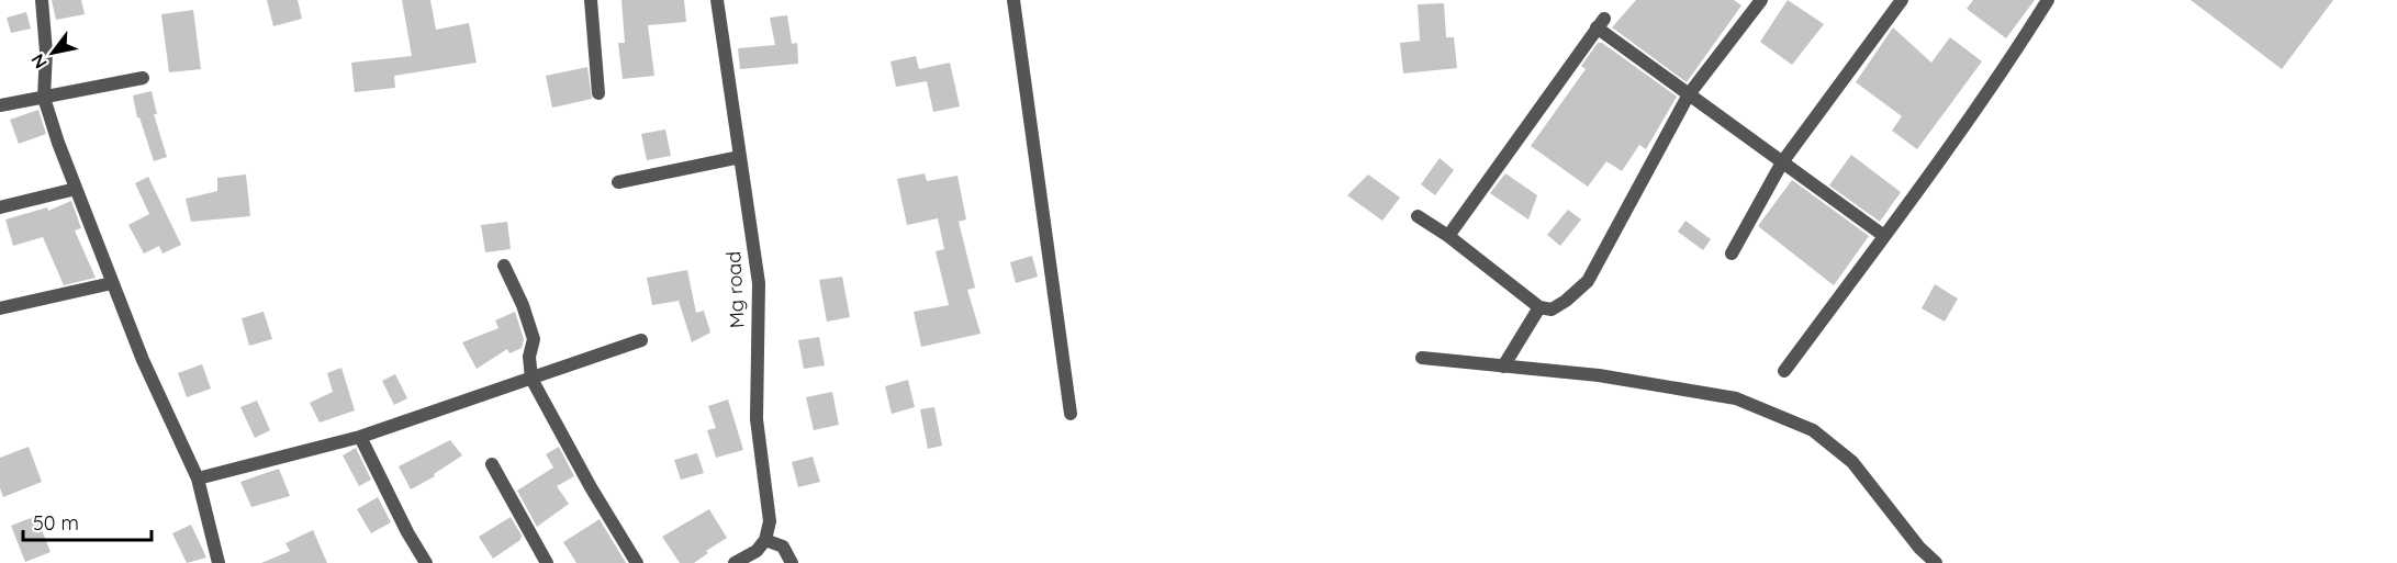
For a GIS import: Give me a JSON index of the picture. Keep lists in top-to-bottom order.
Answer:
{
  "streets": {
    "street": ["Mg road"]
  },
  "scale_bar": "50 m",
  "north": "bottom left"
}
